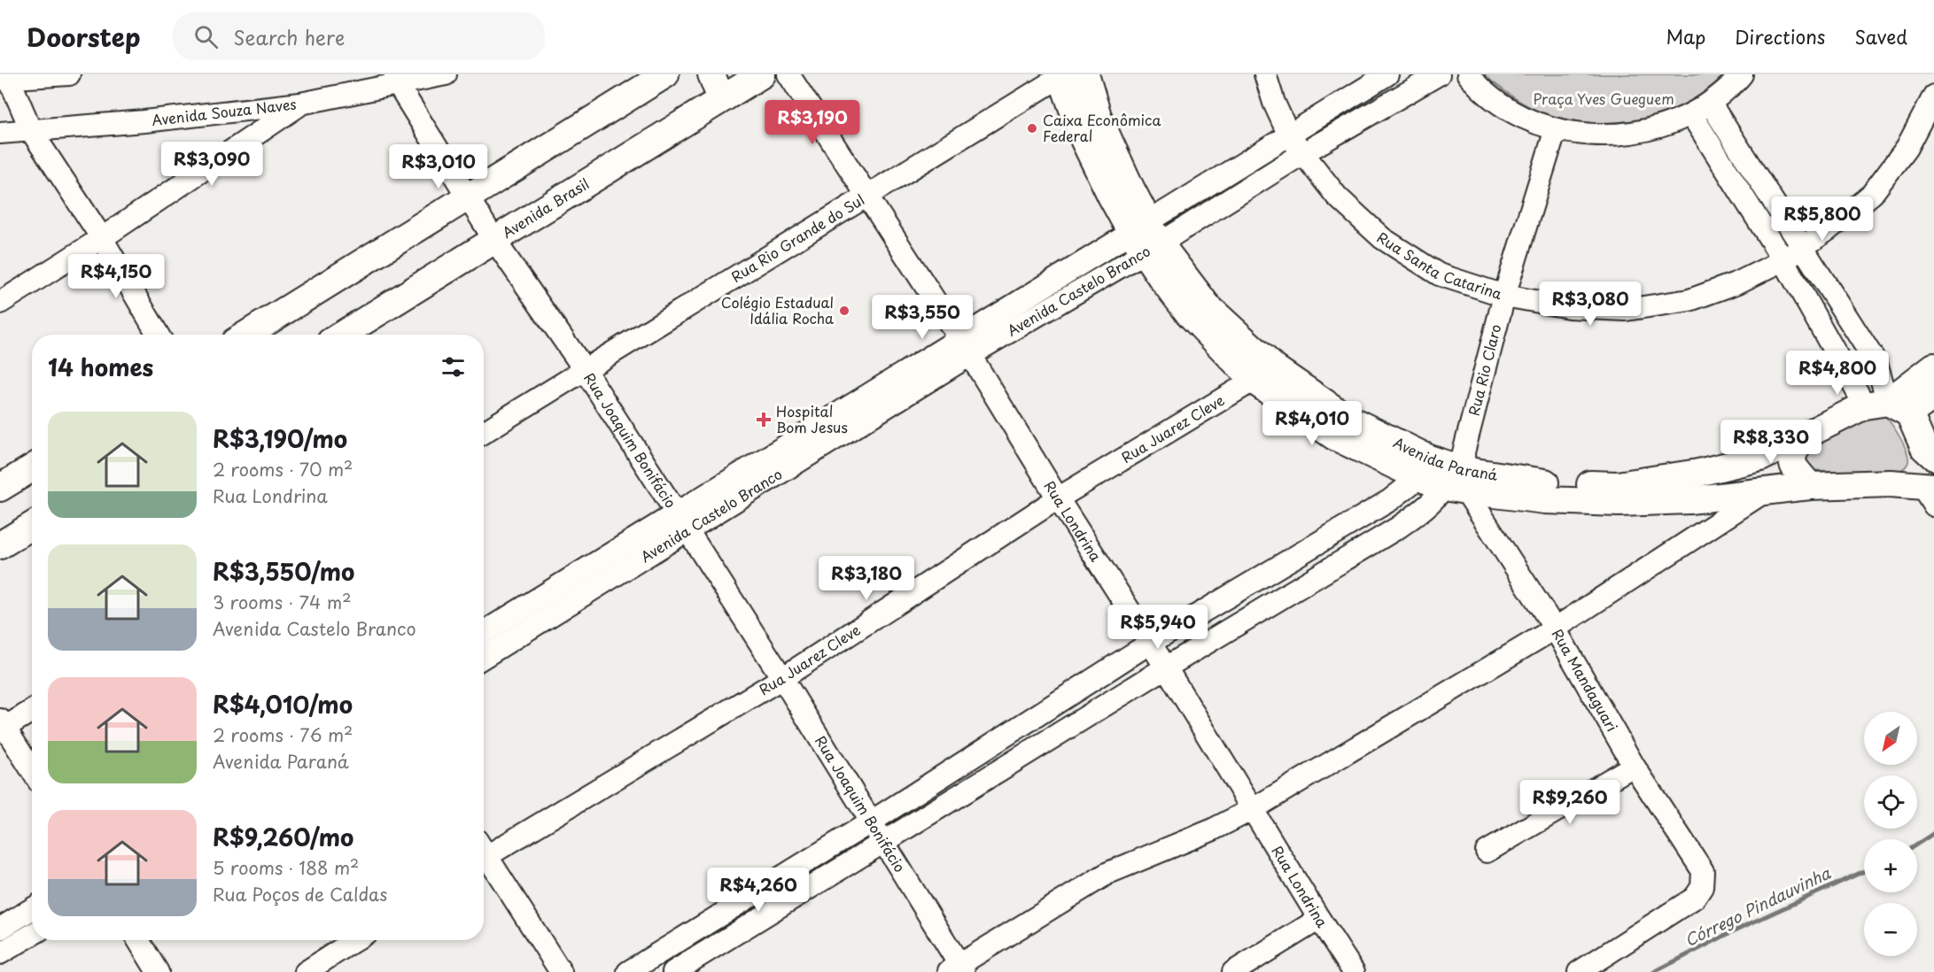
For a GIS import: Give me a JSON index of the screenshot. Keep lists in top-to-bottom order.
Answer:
{
  "streets": {
    "main road": ["Avenida Brasil", "Avenida Paraná"],
    "street": [
      "Avenida Souza Naves",
      "Rua Rio Grande do Sul",
      "Rua Santa Catarina",
      "Avenida Castelo Branco",
      "Rua Rio Claro",
      "Rua Juarez Cleve",
      "Rua Joaquim Bonifácio",
      "Rua Londrina",
      "Rua Mandaguari"
    ]
  },
  "crossings": [
    ["Avenida Souza Naves", "Rua Joaquim Bonifácio"],
    ["Avenida Brasil", "Rua Joaquim Bonifácio"],
    ["Rua Rio Grande do Sul", "Rua Joaquim Bonifácio"],
    ["Rua Rio Grande do Sul", "Avenida Paraná"],
    ["Rua Rio Grande do Sul", "Rua Londrina"],
    ["Rua Santa Catarina", "Avenida Castelo Branco"],
    ["Rua Santa Catarina", "Rua Rio Claro"],
    ["Avenida Castelo Branco", "Rua Joaquim Bonifácio"],
    ["Avenida Castelo Branco", "Avenida Paraná"],
    ["Avenida Castelo Branco", "Rua Londrina"],
    ["Rua Rio Claro", "Avenida Paraná"],
    ["Rua Rio Claro", "Rua Mandaguari"],
    ["Rua Juarez Cleve", "Rua Joaquim Bonifácio"],
    ["Rua Juarez Cleve", "Avenida Paraná"],
    ["Rua Juarez Cleve", "Rua Londrina"],
    ["Avenida Paraná", "Rua Mandaguari"]
  ],
  "water": ["Córrego Pindauvinha"],
  "parks": ["Praça Yves Gueguem"],
  "places": {
    "other": ["Caixa Econômica Federal", "Colégio Estadual Idália Rocha"],
    "health": ["Hospital Bom Jesus"]
  },
  "north": "bottom left",
  "page": {
    "header": "Doorstep",
    "search": "Search here",
    "nav": ["Map", "Directions", "Saved"],
    "price": [
      "R$3,190",
      "R$3,090",
      "R$3,010",
      "R$5,800",
      "R$4,150",
      "R$3,080",
      "R$3,550",
      "R$4,800",
      "R$4,010",
      "R$8,330",
      "R$3,180",
      "R$5,940",
      "R$9,260",
      "R$4,260"
    ],
    "heading": "14 homes",
    "list": [
      {
        "name": "R$3,190/mo",
        "note": "2 rooms · 70 m² · Rua Londrina"
      },
      {
        "name": "R$3,550/mo",
        "note": "3 rooms · 74 m² · Avenida Castelo Branco"
      },
      {
        "name": "R$4,010/mo",
        "note": "2 rooms · 76 m² · Avenida Paraná"
      },
      {
        "name": "R$9,260/mo",
        "note": "5 rooms · 188 m² · Rua Poços de Caldas"
      }
    ],
    "map_buttons": ["+", "−"]
  }
}
